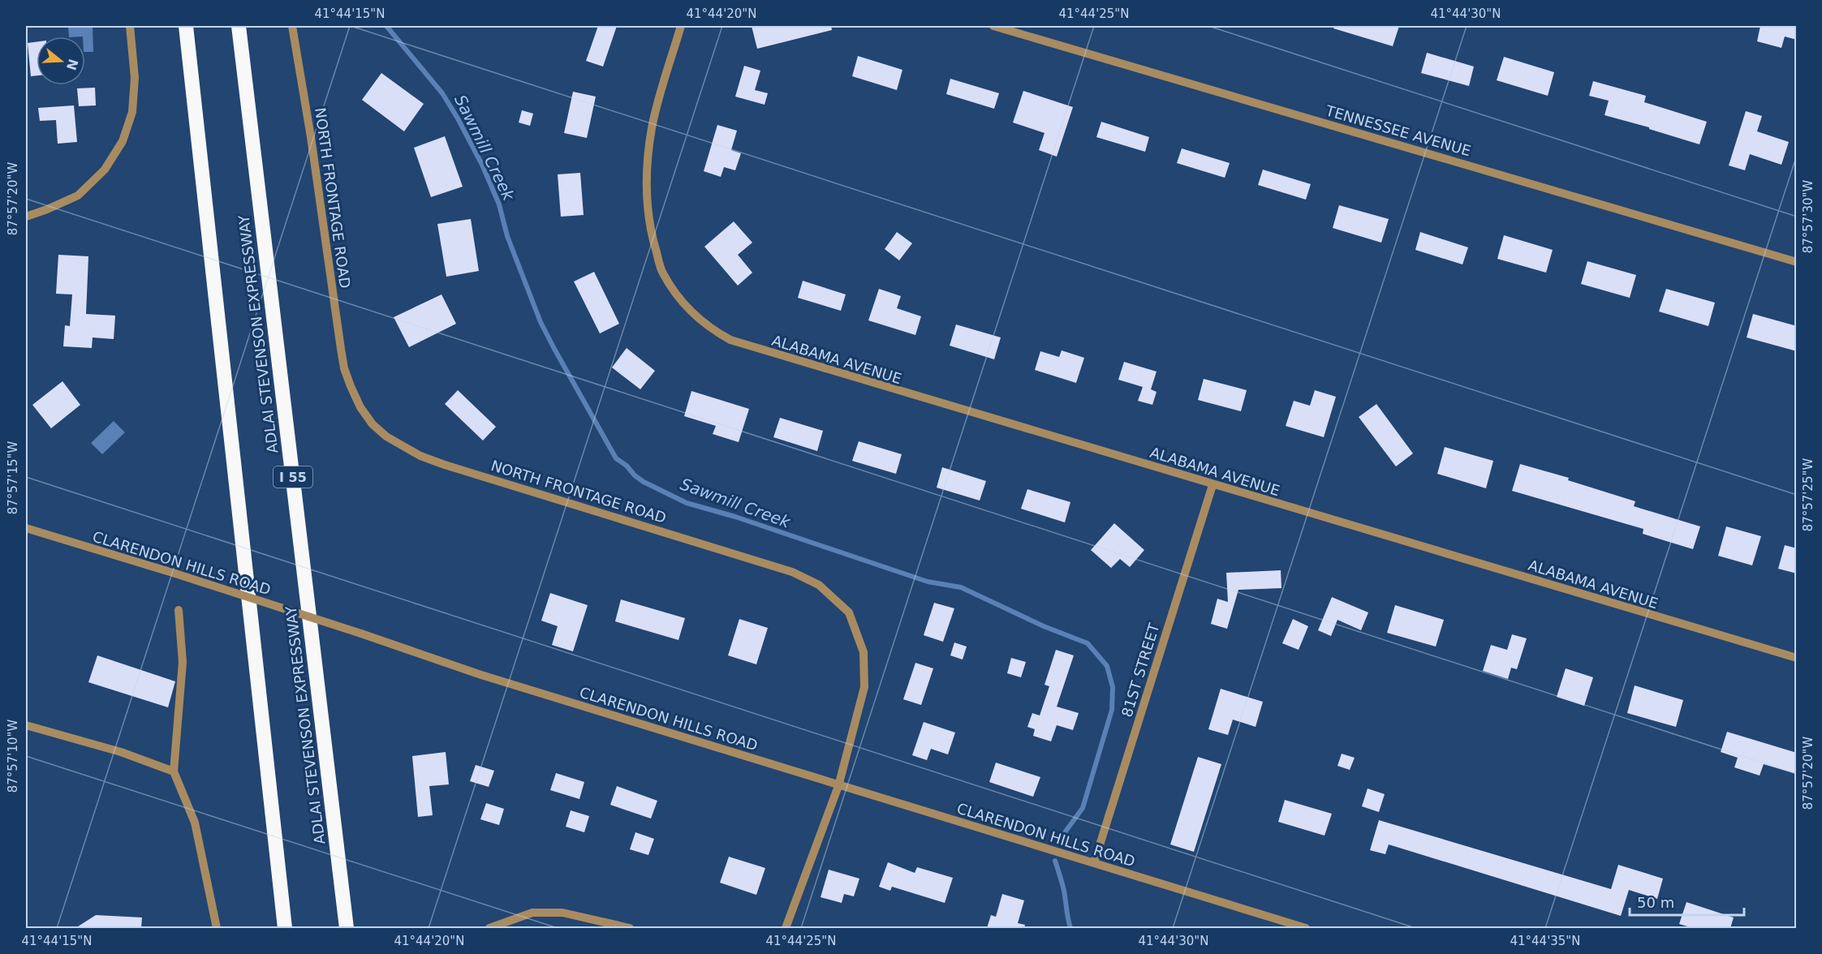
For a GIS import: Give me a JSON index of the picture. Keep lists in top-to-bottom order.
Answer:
{
  "streets": {
    "highway": ["ADLAI STEVENSON EXPRESSWAY", "I 55"],
    "street": [
      "TENNESSEE AVENUE",
      "NORTH FRONTAGE ROAD",
      "ALABAMA AVENUE",
      "CLARENDON HILLS ROAD",
      "81ST STREET"
    ]
  },
  "crossings": [
    ["NORTH FRONTAGE ROAD", "CLARENDON HILLS ROAD"],
    ["ALABAMA AVENUE", "81ST STREET"],
    ["CLARENDON HILLS ROAD", "81ST STREET"]
  ],
  "water": ["Sawmill Creek"],
  "scale_bar": "50 m",
  "north": "right",
  "coordinates": [
    "41°44'15\"N",
    "41°44'20\"N",
    "41°44'25\"N",
    "41°44'30\"N",
    "87°57'20\"W",
    "87°57'30\"W",
    "87°57'15\"W",
    "87°57'25\"W",
    "87°57'10\"W",
    "41°44'35\"N"
  ]
}
